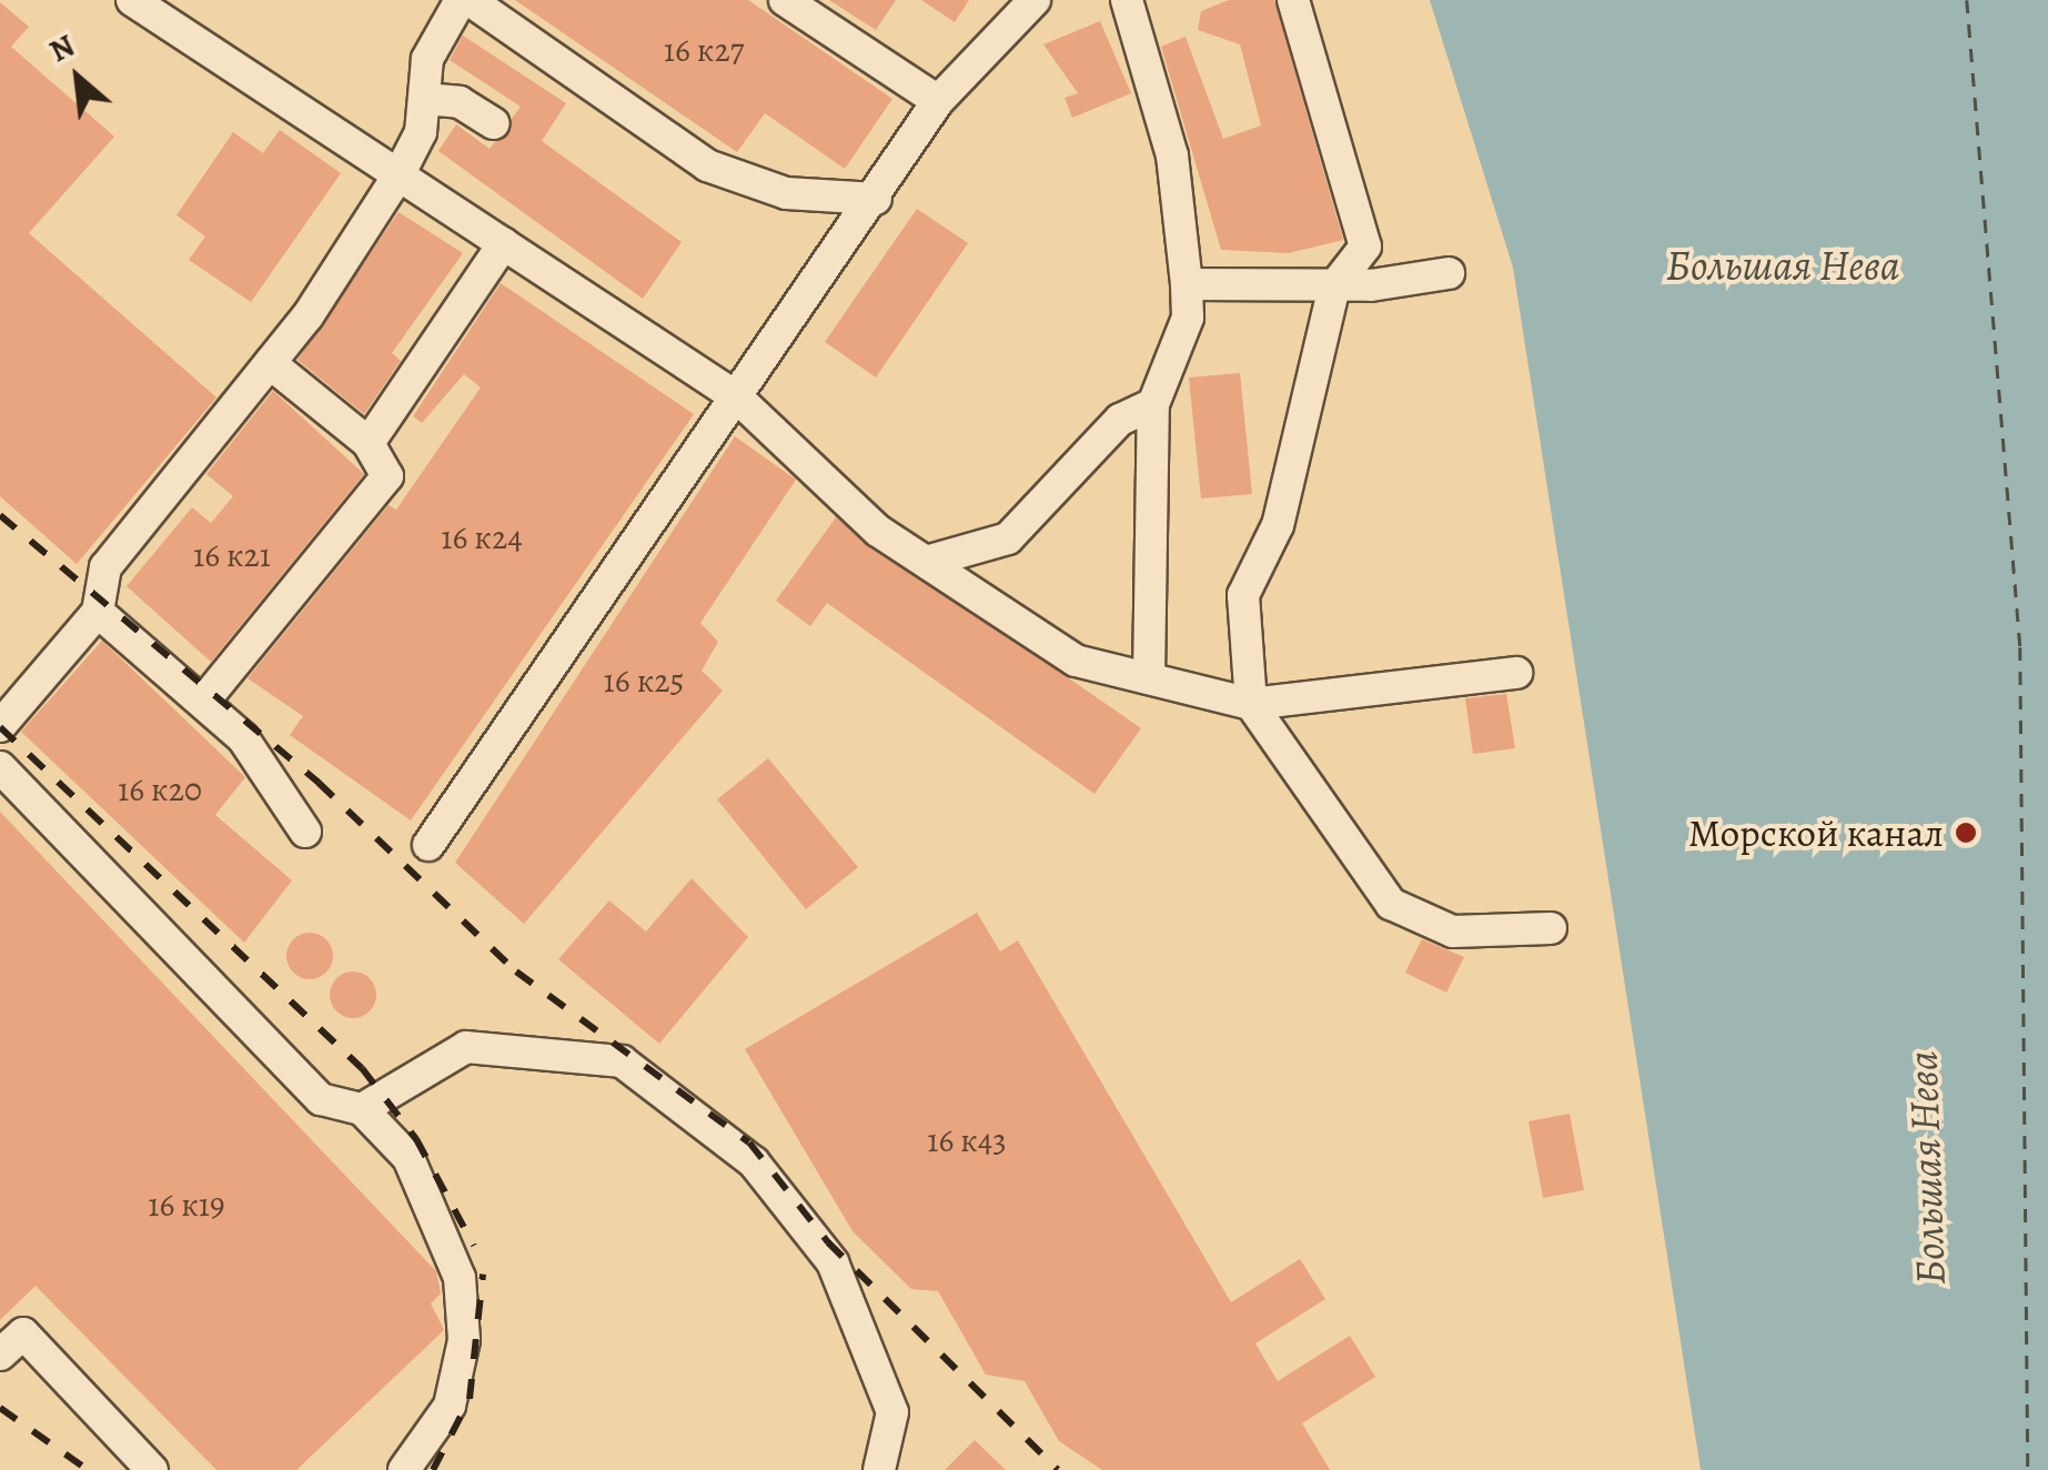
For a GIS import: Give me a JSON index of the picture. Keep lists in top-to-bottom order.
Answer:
{
  "water": ["Большая Нева"],
  "places": ["Морской канал"],
  "house_numbers": [
    "16 к27",
    "16 к24",
    "16 к21",
    "16 к25",
    "16 к20",
    "16 к43",
    "16 к19"
  ],
  "north": "top left"
}
